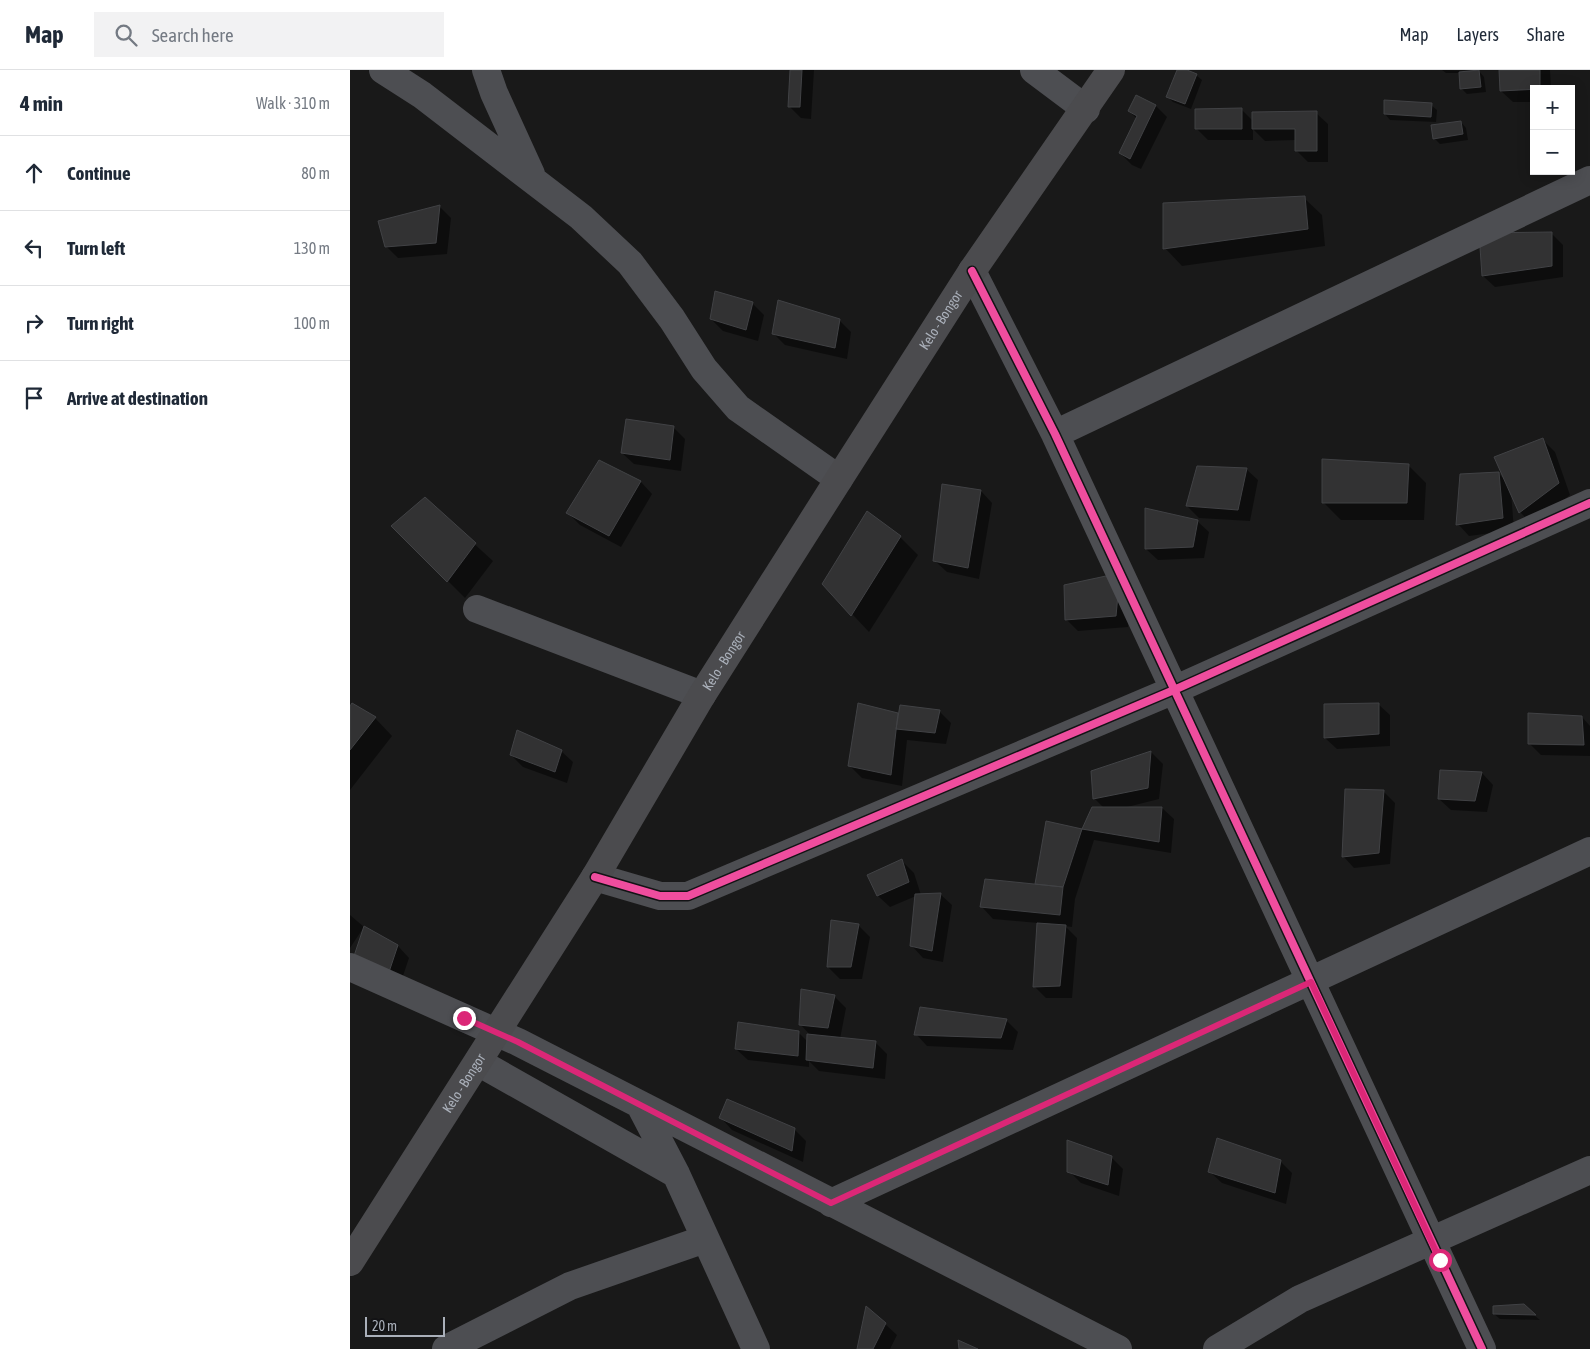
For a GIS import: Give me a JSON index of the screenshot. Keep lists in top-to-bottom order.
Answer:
{
  "streets": {
    "highway": ["Kelo - Bongor"]
  },
  "scale_bar": "20 m",
  "page": {
    "header": "Map",
    "search": "Search here",
    "nav": ["Map", "Layers", "Share"],
    "heading": ["4 min", "Walk · 310 m"],
    "map_buttons": ["+", "−"],
    "list": [
      ["Continue", "80 m"],
      ["Turn left", "130 m"],
      ["Turn right", "100 m"],
      "Arrive at destination"
    ],
    "scale": "20 m"
  }
}
